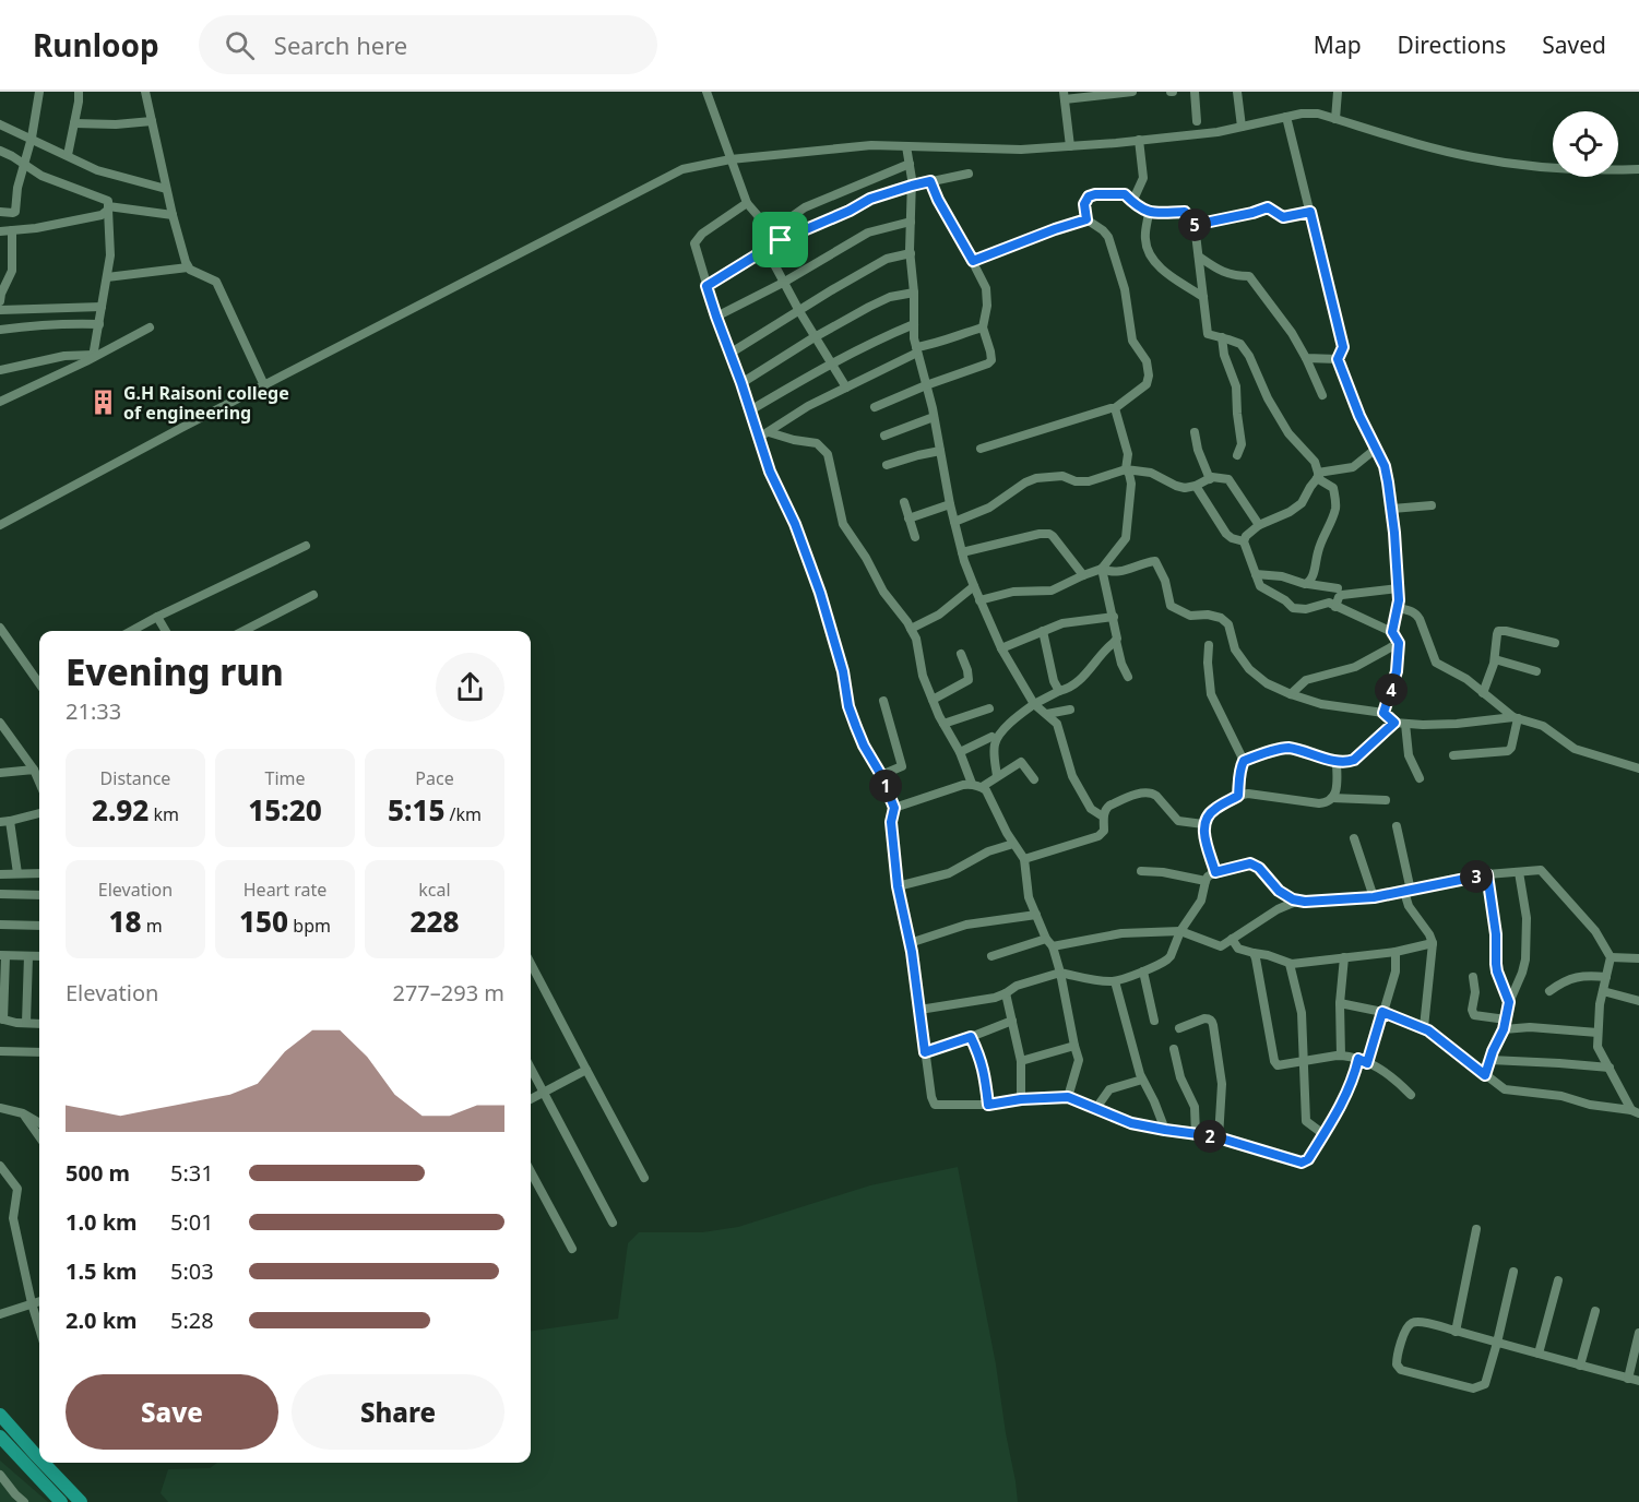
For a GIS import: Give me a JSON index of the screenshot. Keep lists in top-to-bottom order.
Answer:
{
  "places": {
    "building": ["G.H Raisoni college of engineering"]
  },
  "page": {
    "header": "Runloop",
    "search": "Search here",
    "nav": ["Map", "Directions", "Saved"],
    "pins": [
      "5",
      "4",
      "1",
      "3",
      "2"
    ],
    "heading": ["Evening run", "21:33"],
    "stats": [
      ["Distance", "2.92 km"],
      ["Time", "15:20"],
      ["Pace", "5:15 /km"],
      ["Elevation", "18 m"],
      ["Heart rate", "150 bpm"],
      ["kcal", "228"]
    ],
    "chart": ["Elevation", "277–293 m"],
    "list": [
      {
        "name": "500 m",
        "note": "5:31"
      },
      {
        "name": "1.0 km",
        "note": "5:01"
      },
      {
        "name": "1.5 km",
        "note": "5:03"
      },
      {
        "name": "2.0 km",
        "note": "5:28"
      }
    ],
    "buttons": ["Save", "Share"]
  }
}
